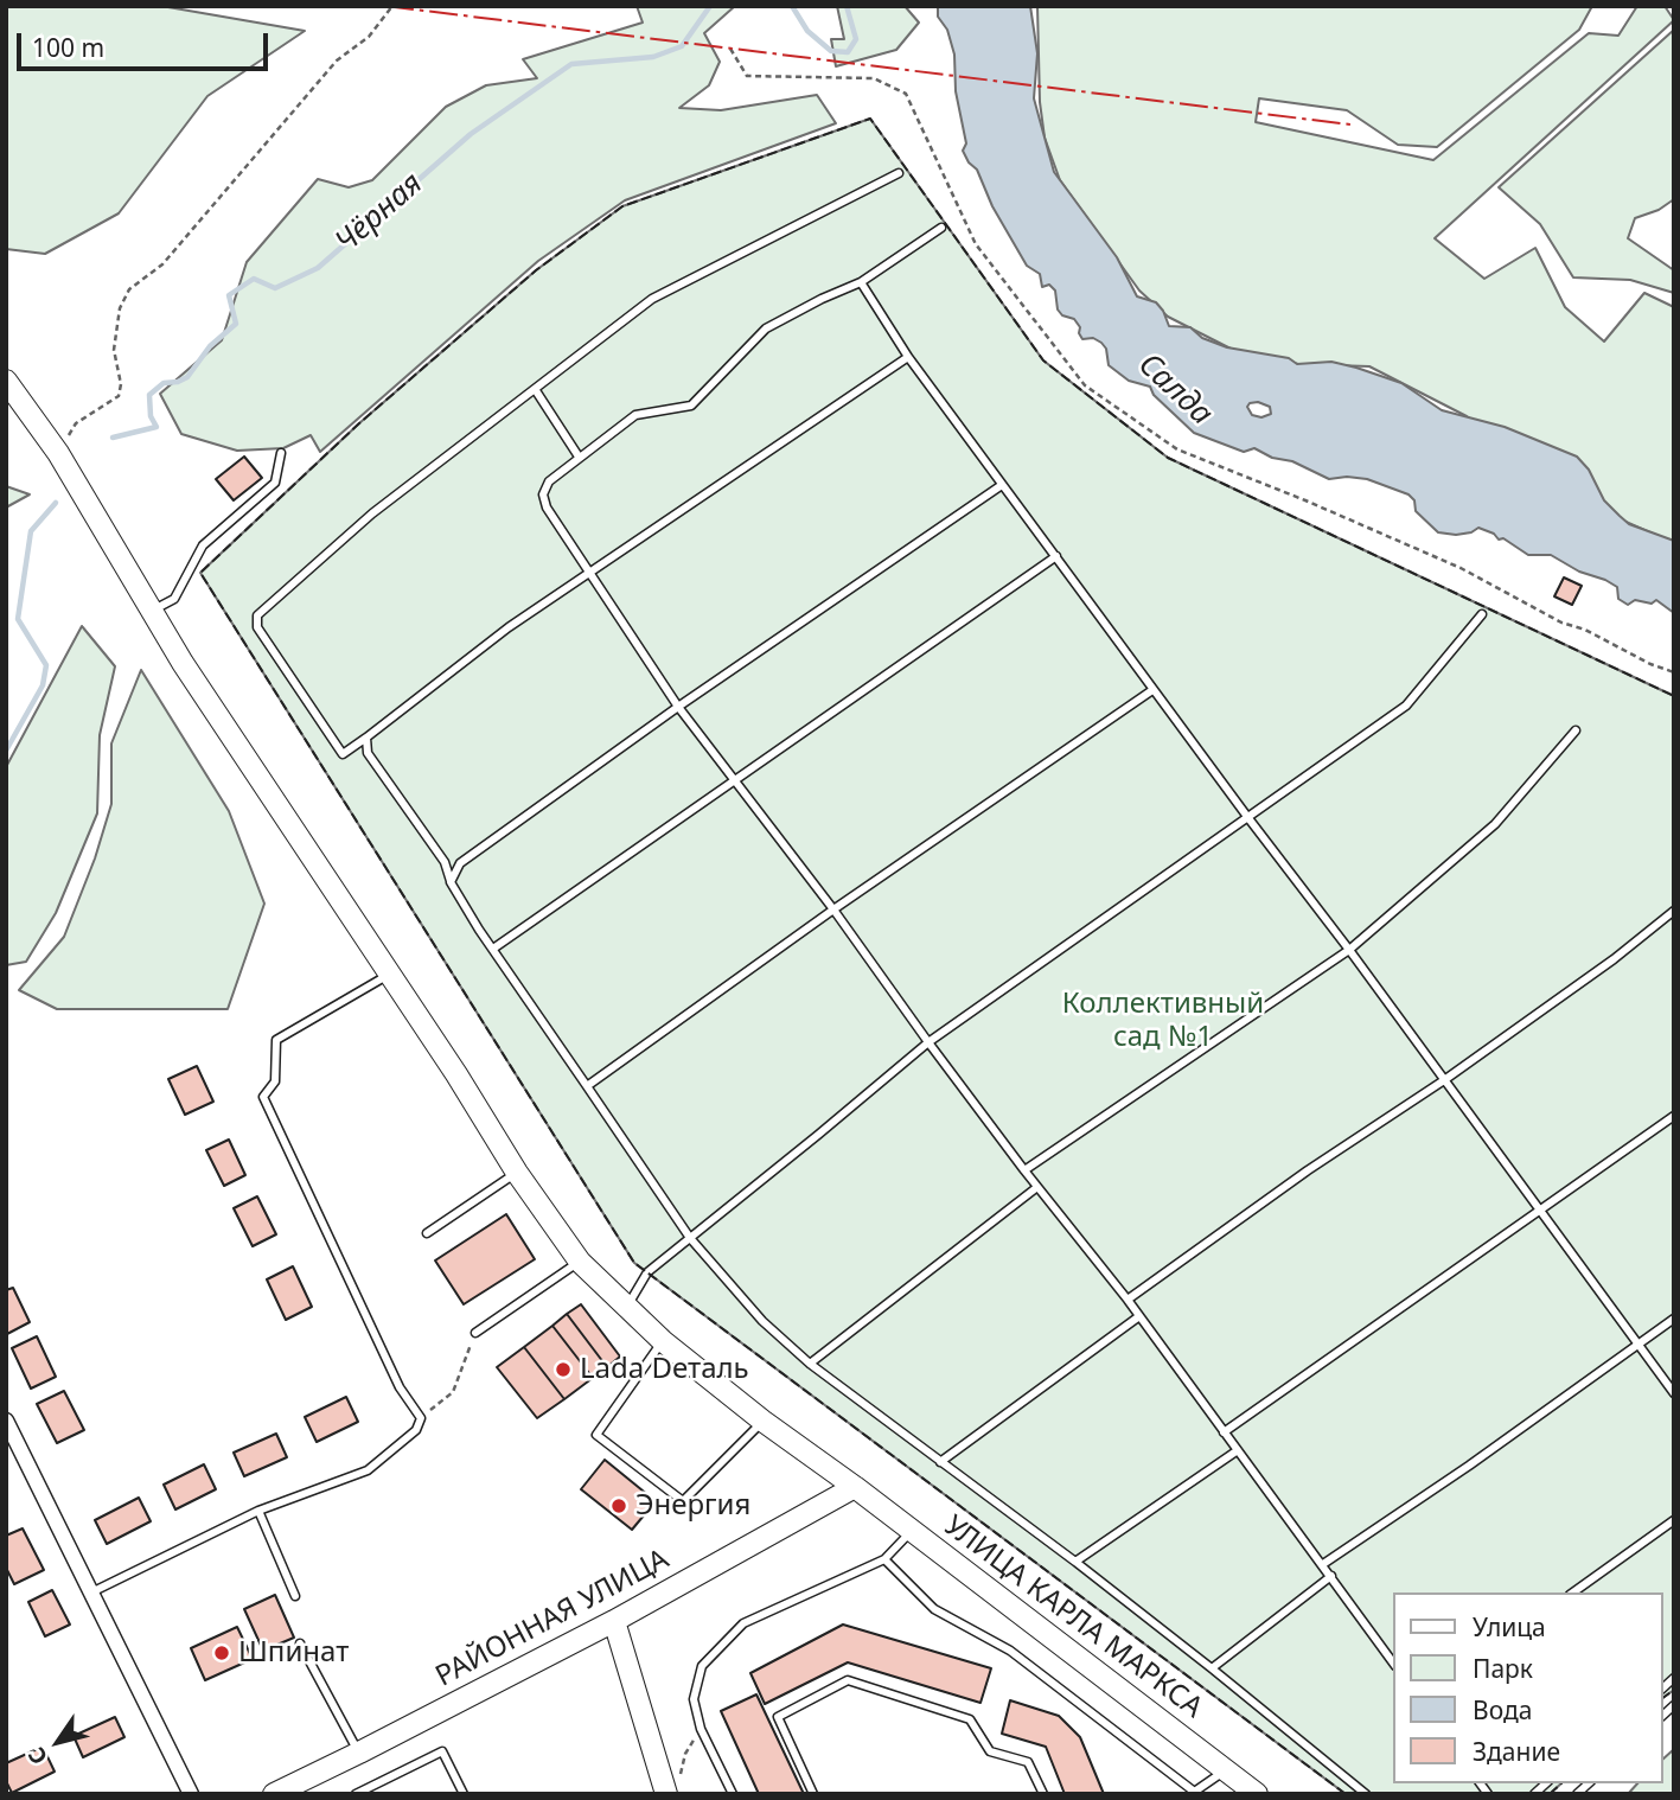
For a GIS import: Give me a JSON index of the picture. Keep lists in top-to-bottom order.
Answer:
{
  "streets": {
    "street": ["УЛИЦА КАРЛА МАРКСА", "РАЙОННАЯ УЛИЦА"]
  },
  "crossings": [
    ["УЛИЦА КАРЛА МАРКСА", "РАЙОННАЯ УЛИЦА"]
  ],
  "water": ["Чёрная", "Салда"],
  "parks": ["Коллективный сад №1"],
  "places": ["Lada Dеталь", "Энергия", "Шпинат"],
  "legend": [
    "Улица",
    "Парк",
    "Вода",
    "Здание"
  ],
  "scale_bar": "100 m",
  "north": "bottom left"
}
